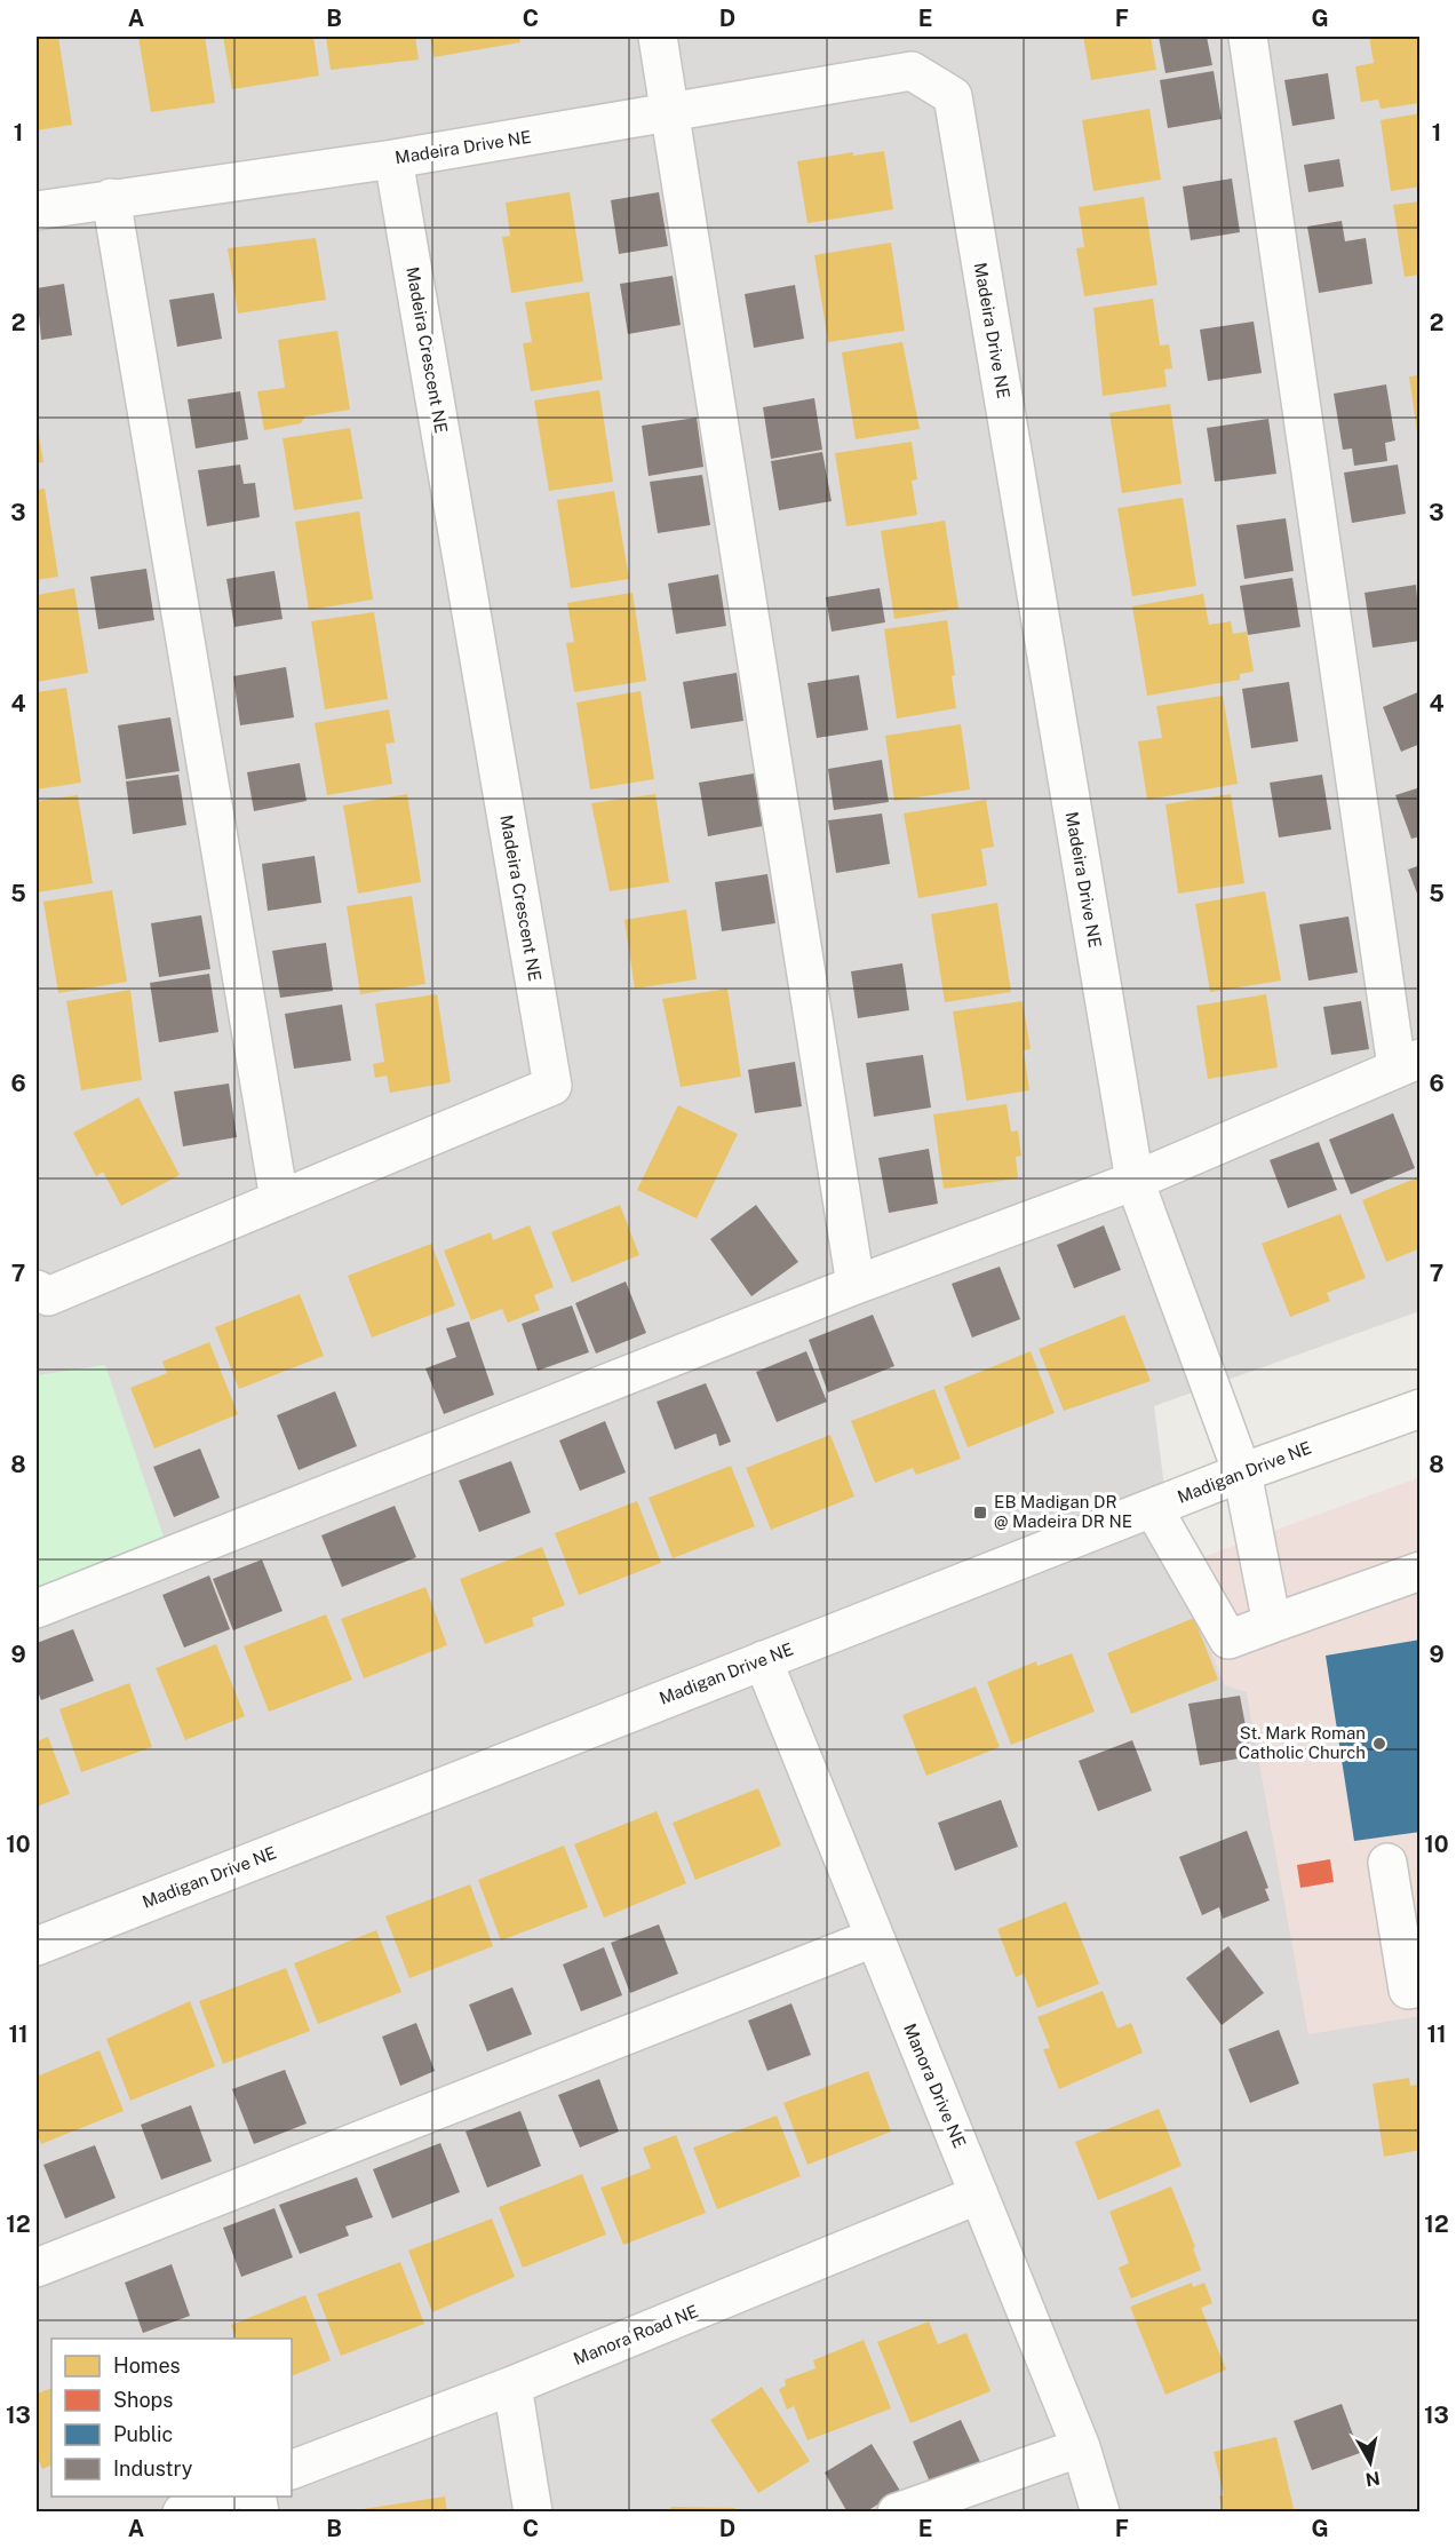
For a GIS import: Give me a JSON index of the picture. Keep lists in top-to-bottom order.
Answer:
{
  "streets": {
    "street": [
      "Madeira Drive NE",
      "Madeira Crescent NE",
      "Madigan Drive NE",
      "Manora Drive NE",
      "Manora Road NE"
    ]
  },
  "crossings": [
    ["Madeira Drive NE", "Madeira Crescent NE"],
    ["Madeira Drive NE", "Madigan Drive NE"],
    ["Madigan Drive NE", "Manora Drive NE"],
    ["Manora Drive NE", "Manora Road NE"]
  ],
  "places": {
    "transit": ["EB Madigan DR @ Madeira DR NE"],
    "other": ["St. Mark Roman Catholic Church"]
  },
  "legend": [
    "Homes",
    "Shops",
    "Public",
    "Industry"
  ],
  "north": "bottom",
  "grid": {
    "columns": [
      "A",
      "B",
      "C",
      "D",
      "E",
      "F",
      "G"
    ],
    "rows": [
      "1",
      "2",
      "3",
      "4",
      "5",
      "6",
      "7",
      "8",
      "9",
      "10",
      "11",
      "12",
      "13"
    ]
  }
}
